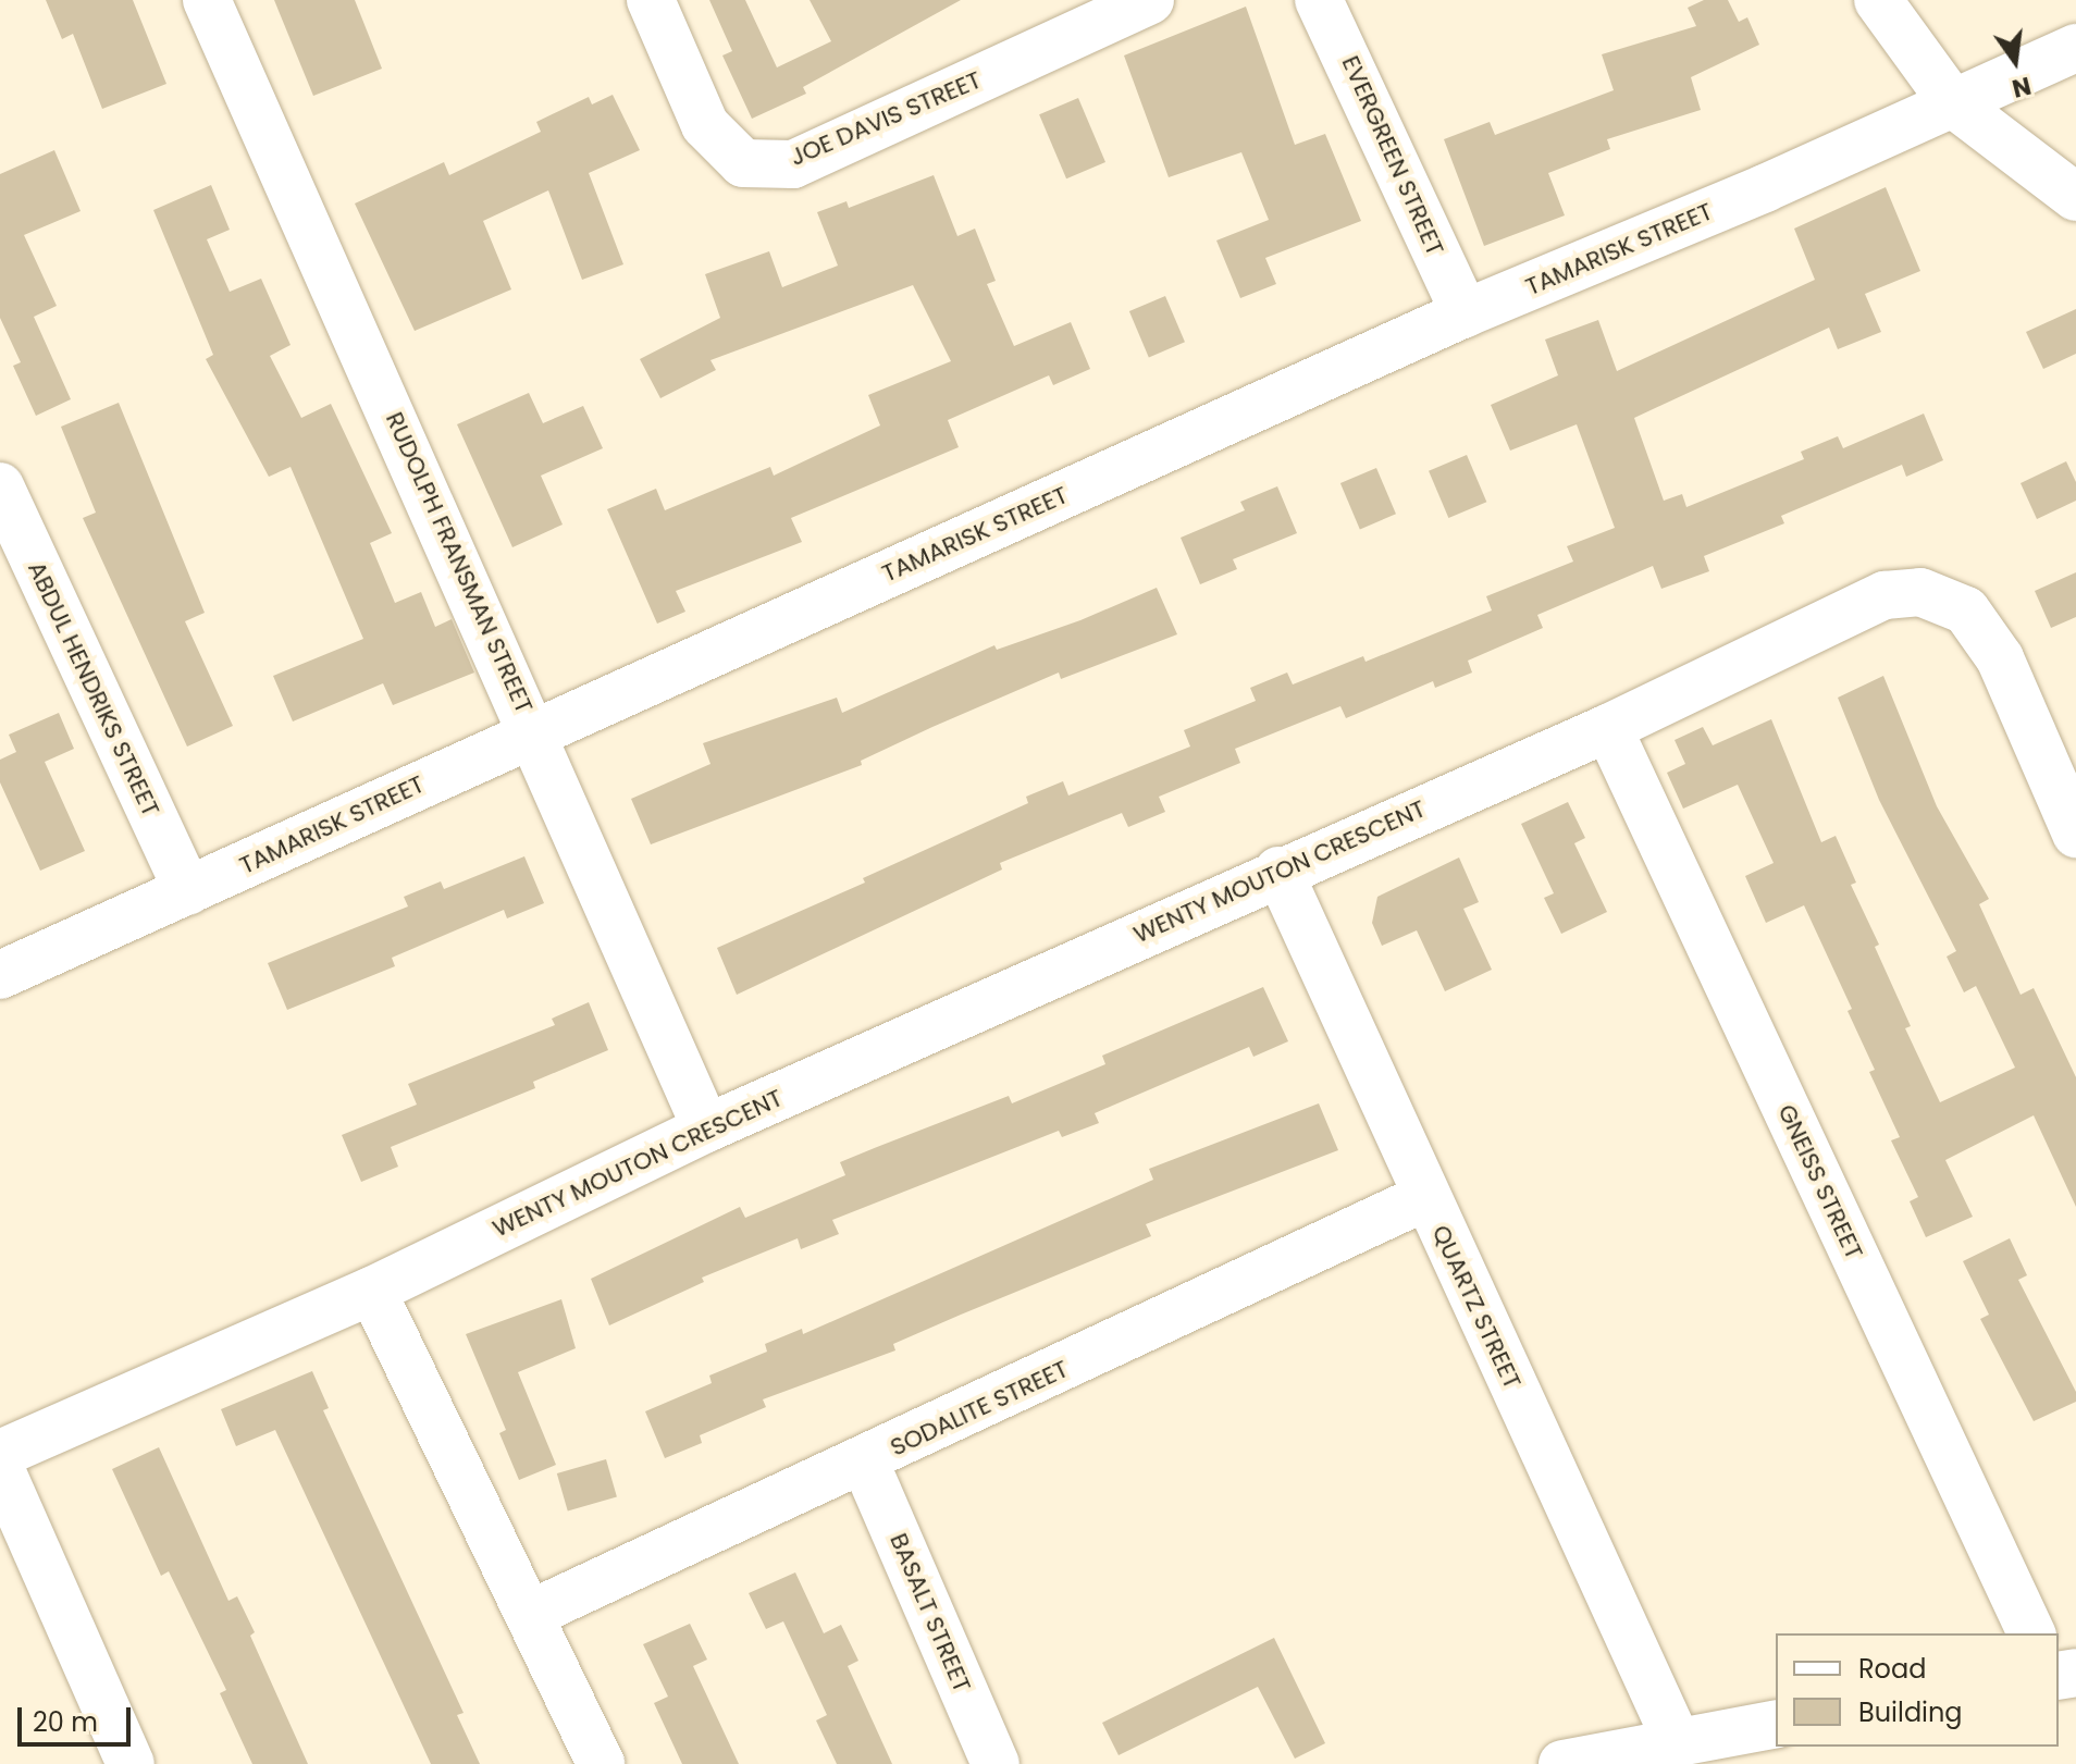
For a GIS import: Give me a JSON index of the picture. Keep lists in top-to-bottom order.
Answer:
{
  "streets": {
    "street": [
      "JOE DAVIS STREET",
      "EVERGREEN STREET",
      "TAMARISK STREET",
      "RUDOLPH FRANSMAN STREET",
      "ABDUL HENDRIKS STREET",
      "WENTY MOUTON CRESCENT",
      "GNEISS STREET",
      "QUARTZ STREET",
      "SODALITE STREET",
      "BASALT STREET"
    ]
  },
  "crossings": [
    ["EVERGREEN STREET", "TAMARISK STREET"],
    ["TAMARISK STREET", "RUDOLPH FRANSMAN STREET"],
    ["TAMARISK STREET", "ABDUL HENDRIKS STREET"],
    ["RUDOLPH FRANSMAN STREET", "WENTY MOUTON CRESCENT"],
    ["WENTY MOUTON CRESCENT", "GNEISS STREET"],
    ["WENTY MOUTON CRESCENT", "QUARTZ STREET"],
    ["QUARTZ STREET", "SODALITE STREET"],
    ["SODALITE STREET", "BASALT STREET"]
  ],
  "legend": ["Road", "Building"],
  "scale_bar": "20 m",
  "north": "bottom"
}
